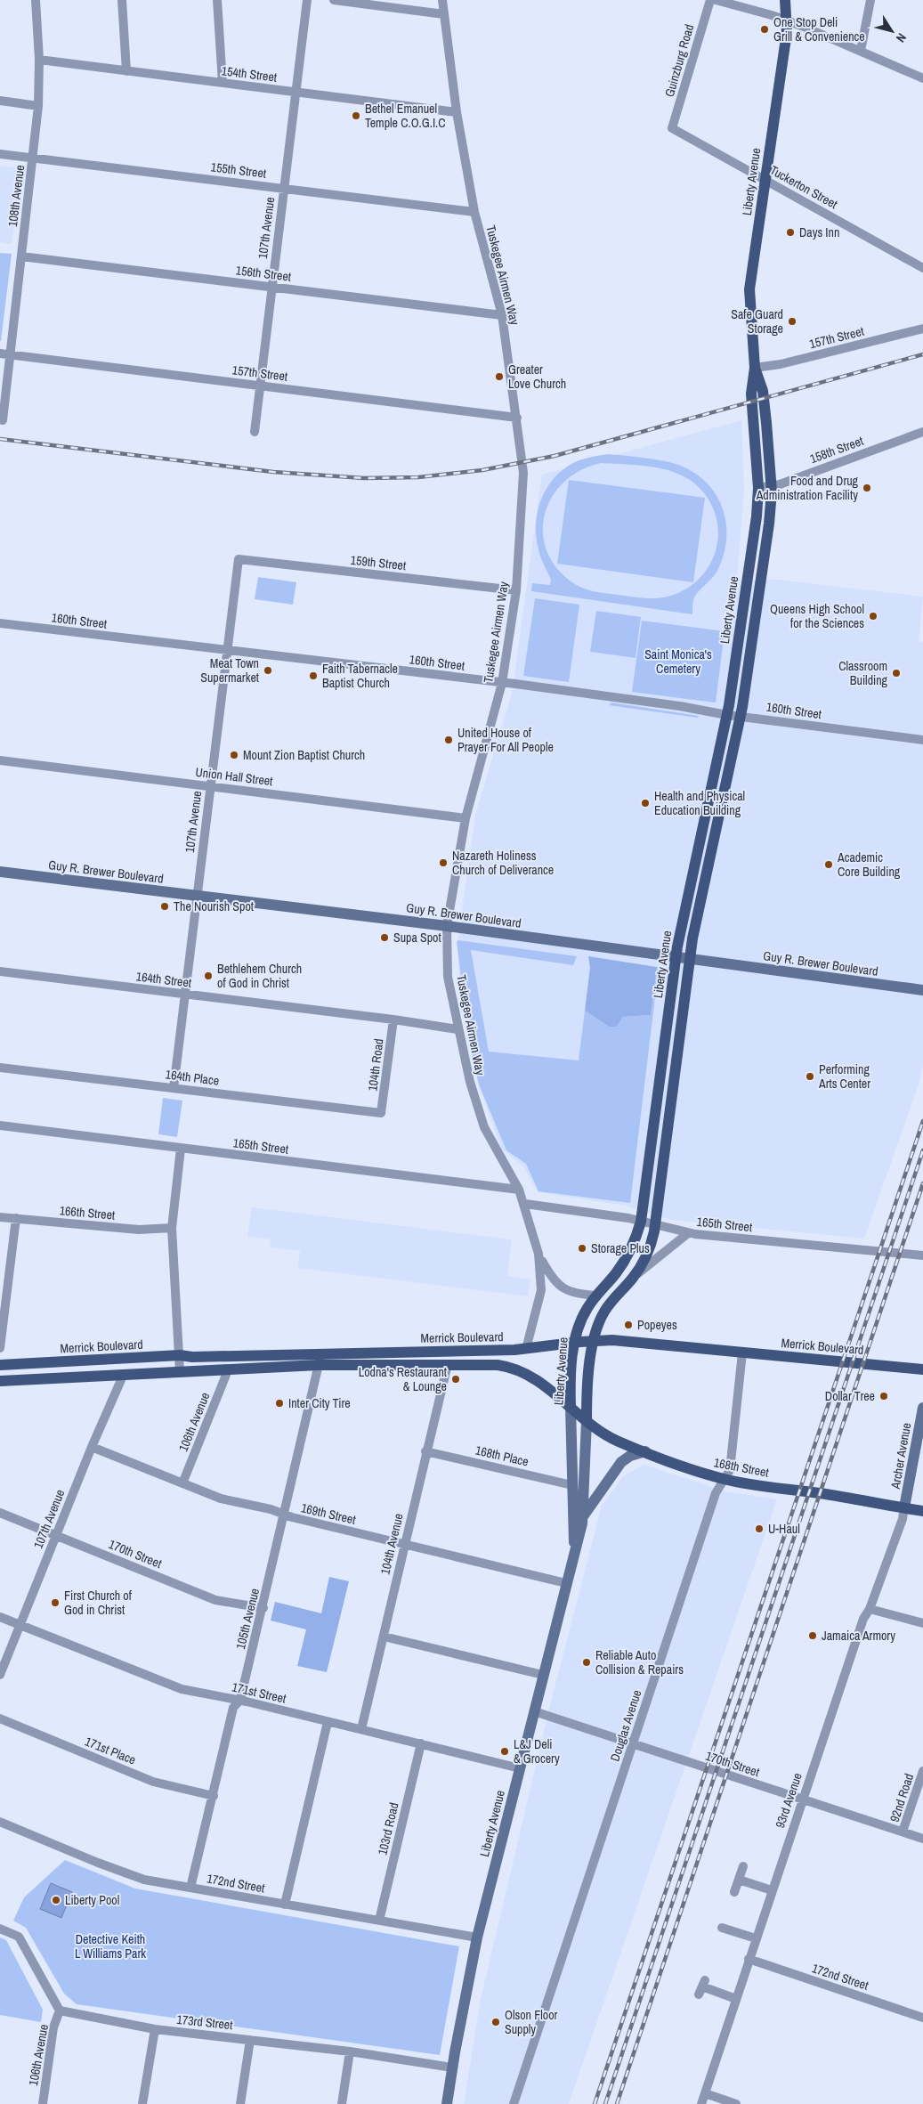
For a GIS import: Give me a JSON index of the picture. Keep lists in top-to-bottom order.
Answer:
{
  "streets": {
    "main road": [
      "Liberty Avenue",
      "Guy R. Brewer Boulevard",
      "Merrick Boulevard",
      "Archer Avenue",
      "168th Street"
    ],
    "street": [
      "Guinzburg Road",
      "154th Street",
      "155th Street",
      "Tuckerton Street",
      "108th Avenue",
      "107th Avenue",
      "156th Street",
      "Tuskegee Airmen Way",
      "157th Street",
      "158th Street",
      "159th Street",
      "160th Street",
      "Union Hall Street",
      "164th Street",
      "104th Road",
      "164th Place",
      "165th Street",
      "166th Street",
      "106th Avenue",
      "168th Place",
      "169th Street",
      "104th Avenue",
      "170th Street",
      "105th Avenue",
      "171st Street",
      "Douglas Avenue",
      "171st Place",
      "92nd Road",
      "93rd Avenue",
      "103rd Road",
      "172nd Street",
      "173rd Street"
    ]
  },
  "crossings": [
    ["Guinzburg Road", "Tuckerton Street"],
    ["154th Street", "108th Avenue"],
    ["154th Street", "107th Avenue"],
    ["154th Street", "Tuskegee Airmen Way"],
    ["155th Street", "108th Avenue"],
    ["155th Street", "107th Avenue"],
    ["155th Street", "Tuskegee Airmen Way"],
    ["Liberty Avenue", "Tuckerton Street"],
    ["Liberty Avenue", "Tuskegee Airmen Way"],
    ["Liberty Avenue", "157th Street"],
    ["Liberty Avenue", "158th Street"],
    ["Liberty Avenue", "160th Street"],
    ["Liberty Avenue", "Guy R. Brewer Boulevard"],
    ["Liberty Avenue", "165th Street"],
    ["Liberty Avenue", "Merrick Boulevard"],
    ["Liberty Avenue", "168th Place"],
    ["Liberty Avenue", "168th Street"],
    ["Liberty Avenue", "169th Street"],
    ["Liberty Avenue", "170th Street"],
    ["Liberty Avenue", "171st Street"],
    ["Liberty Avenue", "172nd Street"],
    ["Liberty Avenue", "173rd Street"],
    ["108th Avenue", "156th Street"],
    ["108th Avenue", "157th Street"],
    ["107th Avenue", "156th Street"],
    ["107th Avenue", "157th Street"],
    ["107th Avenue", "159th Street"],
    ["107th Avenue", "160th Street"],
    ["107th Avenue", "Union Hall Street"],
    ["107th Avenue", "Guy R. Brewer Boulevard"],
    ["107th Avenue", "164th Street"],
    ["107th Avenue", "164th Place"],
    ["107th Avenue", "169th Street"],
    ["107th Avenue", "170th Street"],
    ["107th Avenue", "171st Street"],
    ["156th Street", "Tuskegee Airmen Way"],
    ["Tuskegee Airmen Way", "157th Street"],
    ["Tuskegee Airmen Way", "159th Street"],
    ["Tuskegee Airmen Way", "160th Street"],
    ["Tuskegee Airmen Way", "Union Hall Street"],
    ["Tuskegee Airmen Way", "Guy R. Brewer Boulevard"],
    ["Tuskegee Airmen Way", "164th Street"],
    ["Tuskegee Airmen Way", "165th Street"],
    ["Tuskegee Airmen Way", "Merrick Boulevard"],
    ["164th Street", "104th Road"],
    ["104th Road", "164th Place"],
    ["Merrick Boulevard", "105th Avenue"],
    ["Merrick Boulevard", "Douglas Avenue"],
    ["106th Avenue", "169th Street"],
    ["106th Avenue", "173rd Street"],
    ["168th Place", "104th Avenue"],
    ["Archer Avenue", "168th Street"],
    ["Archer Avenue", "93rd Avenue"],
    ["168th Street", "Douglas Avenue"],
    ["168th Street", "93rd Avenue"],
    ["169th Street", "104th Avenue"],
    ["169th Street", "105th Avenue"],
    ["104th Avenue", "171st Street"],
    ["170th Street", "105th Avenue"],
    ["170th Street", "Douglas Avenue"],
    ["170th Street", "92nd Road"],
    ["170th Street", "93rd Avenue"],
    ["105th Avenue", "171st Street"],
    ["105th Avenue", "171st Place"],
    ["105th Avenue", "172nd Street"],
    ["171st Street", "103rd Road"],
    ["93rd Avenue", "172nd Street"],
    ["103rd Road", "172nd Street"]
  ],
  "parks": ["Saint Monica's Cemetery", "Detective Keith L Williams Park"],
  "places": [
    "One Stop Deli Grill & Convenience",
    "Bethel Emanuel Temple C.O.G.I.C",
    "Days Inn",
    "Safe Guard Storage",
    "Greater Love Church",
    "Food and Drug Administration Facility",
    "Queens High School for the Sciences",
    "Meat Town Supermarket",
    "Classroom Building",
    "Faith Tabernacle Baptist Church",
    "United House of Prayer For All People",
    "Mount Zion Baptist Church",
    "Health and Physical Education Building",
    "Nazareth Holiness Church of Deliverance",
    "Academic Core Building",
    "The Nourish Spot",
    "Supa Spot",
    "Bethlehem Church of God in Christ",
    "Performing Arts Center",
    "Storage Plus",
    "Popeyes",
    "Lodna's Restaurant & Lounge",
    "Dollar Tree",
    "Inter City Tire",
    "U-Haul",
    "First Church of God in Christ",
    "Jamaica Armory",
    "Reliable Auto Collision & Repairs",
    "L&J Deli & Grocery",
    "Liberty Pool",
    "Olson Floor Supply"
  ],
  "north": "bottom right"
}
